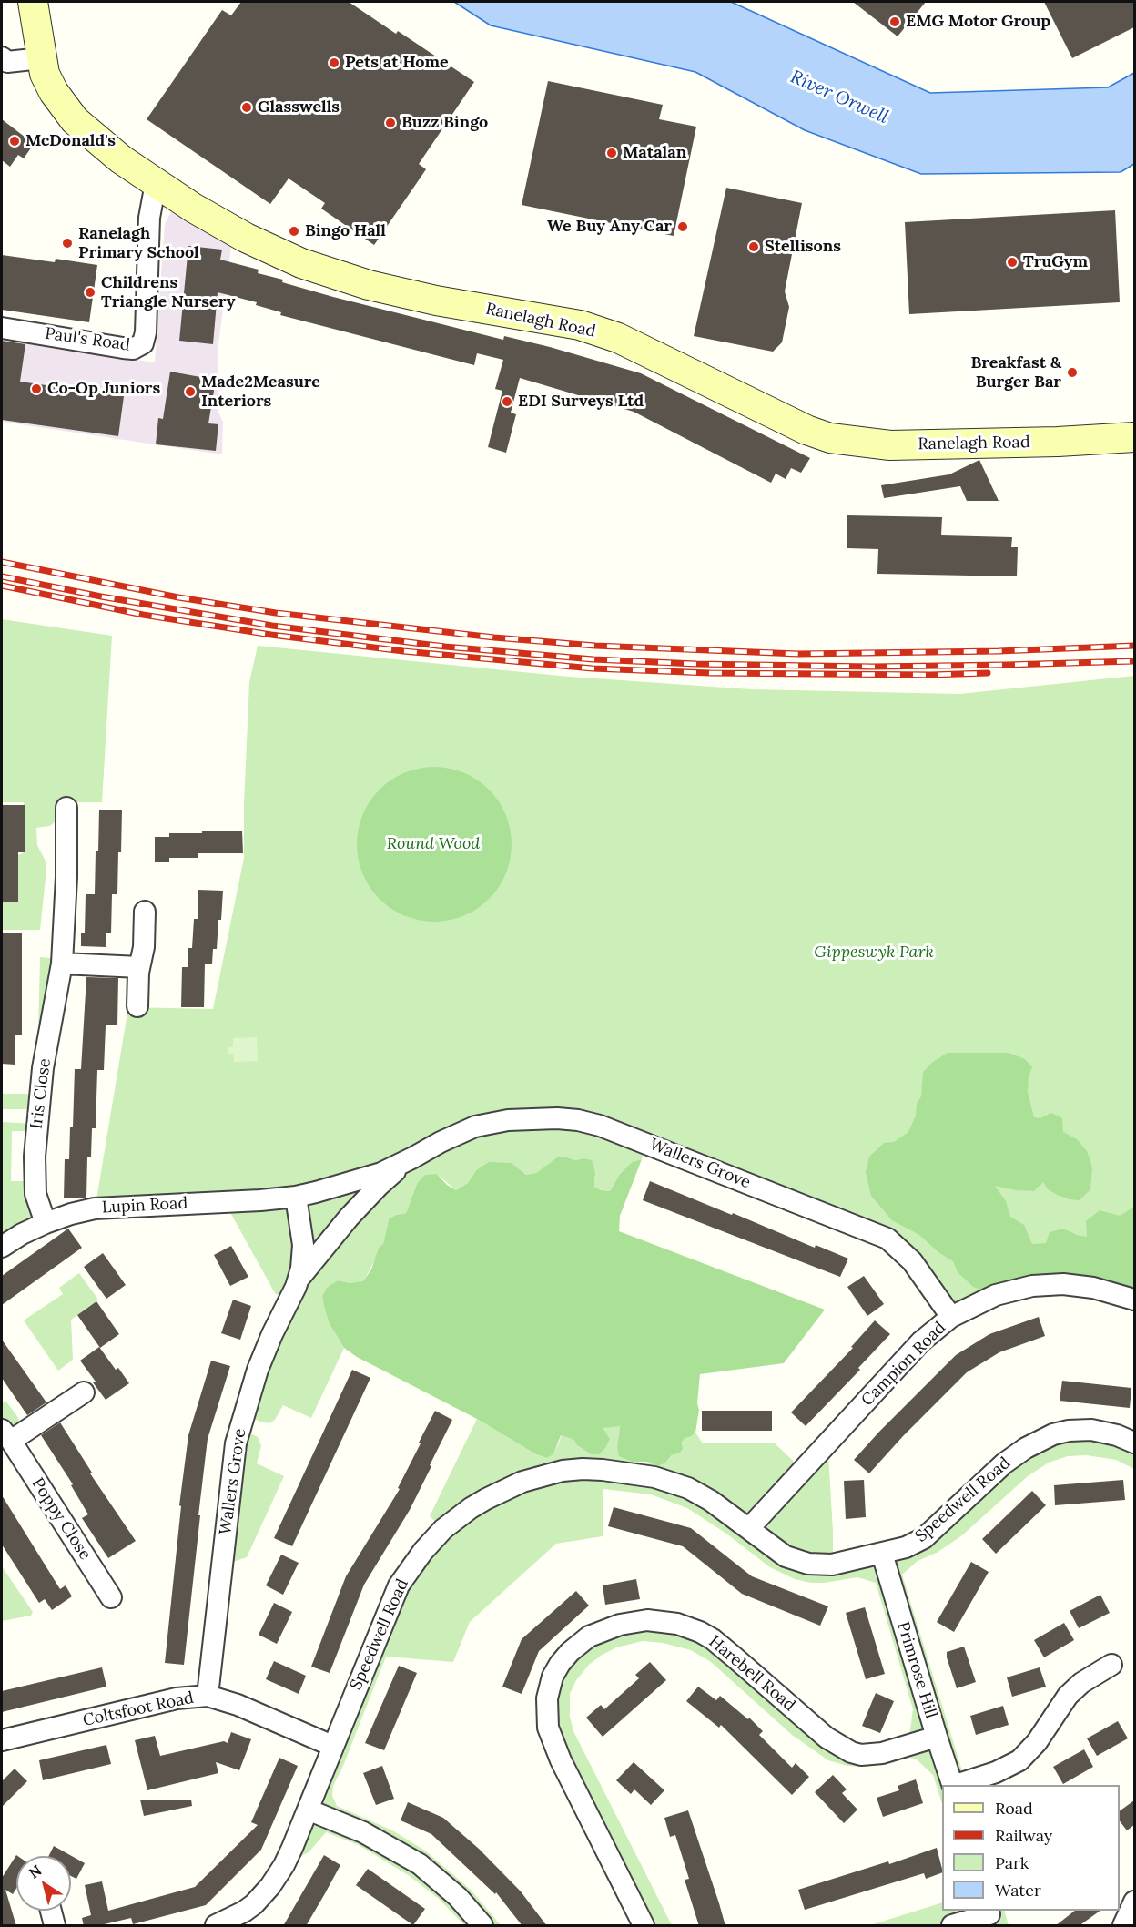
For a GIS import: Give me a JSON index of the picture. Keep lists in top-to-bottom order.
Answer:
{
  "streets": {
    "main road": ["Ranelagh Road"],
    "street": [
      "Paul's Road",
      "Iris Close",
      "Wallers Grove",
      "Lupin Road",
      "Campion Road",
      "Speedwell Road",
      "Poppy Close",
      "Primrose Hill",
      "Harebell Road",
      "Coltsfoot Road"
    ]
  },
  "crossings": [
    ["Ranelagh Road", "Paul's Road"],
    ["Iris Close", "Lupin Road"],
    ["Wallers Grove", "Lupin Road"],
    ["Wallers Grove", "Campion Road"],
    ["Wallers Grove", "Coltsfoot Road"],
    ["Campion Road", "Speedwell Road"],
    ["Speedwell Road", "Primrose Hill"],
    ["Speedwell Road", "Coltsfoot Road"],
    ["Primrose Hill", "Harebell Road"]
  ],
  "water": ["River Orwell"],
  "parks": ["Round Wood", "Gippeswyk Park"],
  "places": [
    "EMG Motor Group",
    "Pets at Home",
    "Glasswells",
    "Buzz Bingo",
    "McDonald's",
    "Matalan",
    "We Buy Any Car",
    "Bingo Hall",
    "Ranelagh Primary School",
    "Stellisons",
    "TruGym",
    "Childrens Triangle Nursery",
    "Breakfast & Burger Bar",
    "Co-Op Juniors",
    "Made2Measure Interiors",
    "EDI Surveys Ltd"
  ],
  "legend": [
    "Road",
    "Railway",
    "Park",
    "Water"
  ],
  "north": "top left"
}
